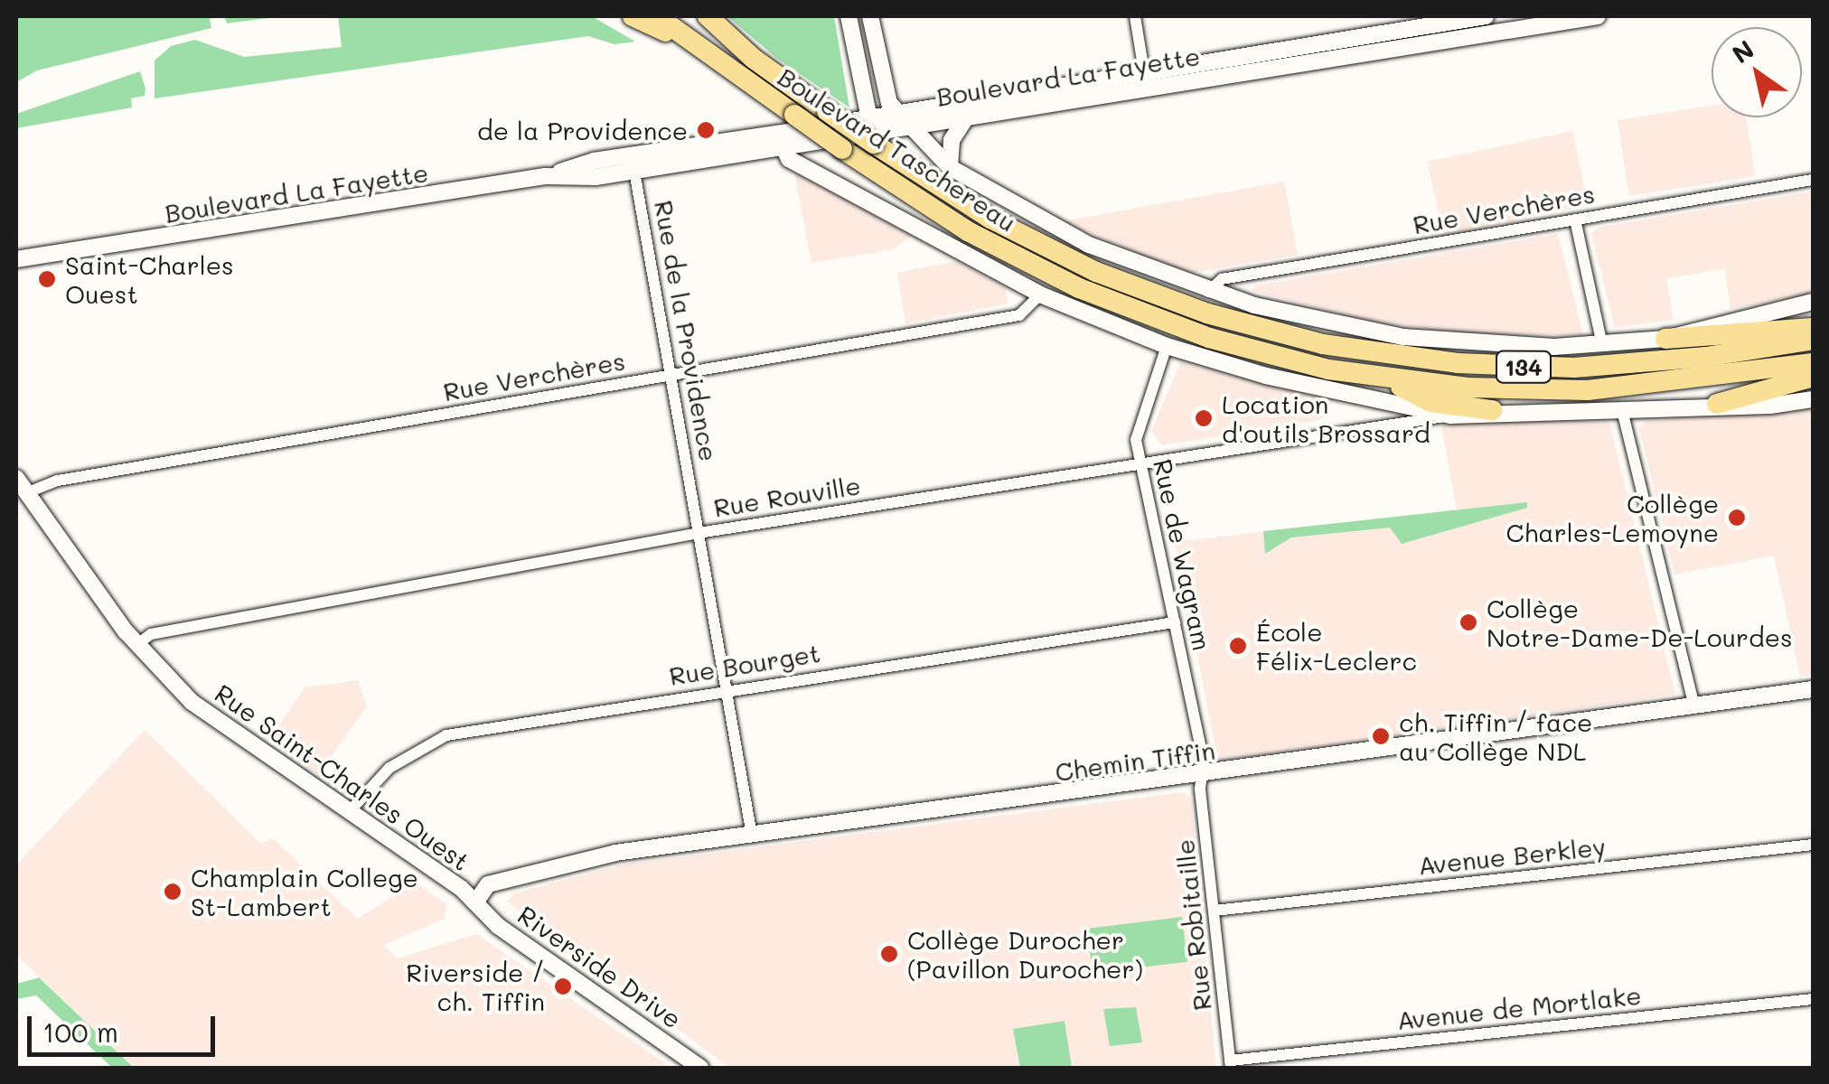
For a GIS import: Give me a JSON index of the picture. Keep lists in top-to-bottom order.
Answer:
{
  "streets": {
    "highway": ["Boulevard Taschereau", "134"],
    "street": [
      "Boulevard La Fayette",
      "Rue Verchères",
      "Rue de la Providence",
      "Rue Rouville",
      "Rue de Wagram",
      "Rue Bourget",
      "Chemin Tiffin",
      "Rue Saint-Charles Ouest",
      "Avenue Berkley",
      "Rue Robitaille",
      "Riverside Drive",
      "Avenue de Mortlake"
    ]
  },
  "crossings": [
    ["Boulevard La Fayette", "Boulevard Taschereau"],
    ["Boulevard La Fayette", "Rue de la Providence"],
    ["Boulevard Taschereau", "Rue Verchères"],
    ["Boulevard Taschereau", "Rue Rouville"],
    ["Boulevard Taschereau", "Rue de Wagram"],
    ["Rue Verchères", "Rue de la Providence"],
    ["Rue Verchères", "Rue Saint-Charles Ouest"],
    ["Rue de la Providence", "Rue Rouville"],
    ["Rue de la Providence", "Rue Bourget"],
    ["Rue de la Providence", "Chemin Tiffin"],
    ["Rue Rouville", "Rue de Wagram"],
    ["Rue Rouville", "Rue Saint-Charles Ouest"],
    ["Rue de Wagram", "Rue Bourget"],
    ["Rue de Wagram", "Chemin Tiffin"],
    ["Rue de Wagram", "Rue Robitaille"],
    ["Rue Bourget", "Rue Saint-Charles Ouest"],
    ["Chemin Tiffin", "Rue Saint-Charles Ouest"],
    ["Chemin Tiffin", "Rue Robitaille"],
    ["Chemin Tiffin", "Riverside Drive"],
    ["Rue Saint-Charles Ouest", "Riverside Drive"],
    ["Avenue Berkley", "Rue Robitaille"],
    ["Rue Robitaille", "Avenue de Mortlake"]
  ],
  "places": [
    "de la Providence",
    "Saint-Charles Ouest",
    "Location d'outils Brossard",
    "Collège Charles-Lemoyne",
    "Collège Notre-Dame-De-Lourdes",
    "École Félix-Leclerc",
    "ch. Tiffin / face au Collège NDL",
    "Champlain College St-Lambert",
    "Collège Durocher (Pavillon Durocher)",
    "Riverside / ch. Tiffin"
  ],
  "scale_bar": "100 m",
  "north": "top left"
}
